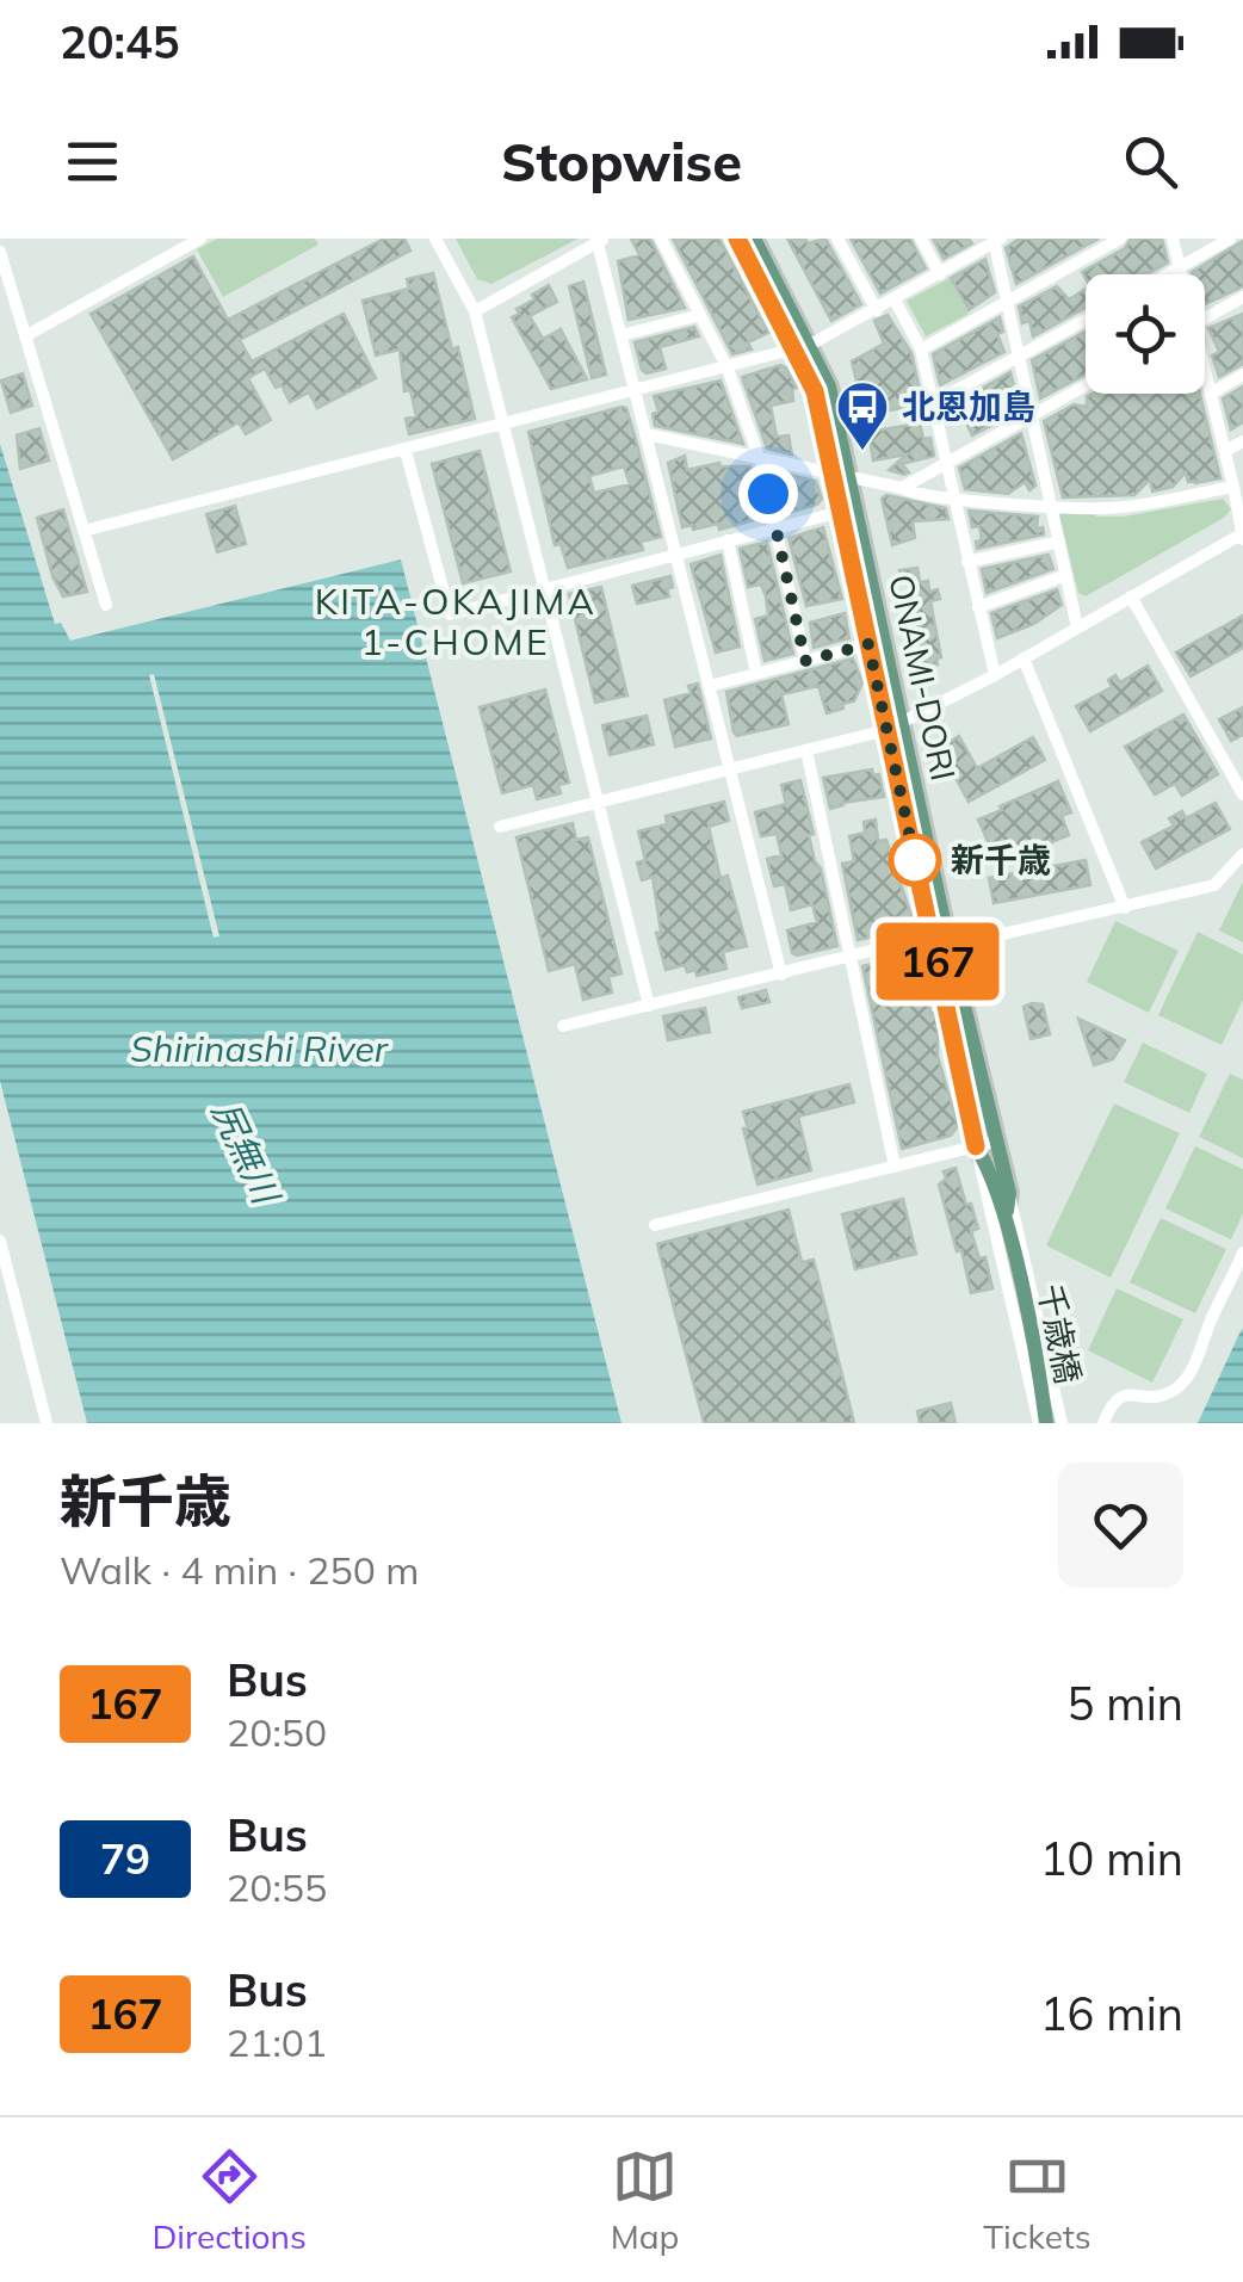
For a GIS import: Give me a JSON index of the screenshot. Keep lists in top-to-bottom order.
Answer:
{
  "streets": {
    "main road": ["ONAMI-DORI", "千歳橋"]
  },
  "crossings": [
    ["ONAMI-DORI", "千歳橋"]
  ],
  "districts": ["KITA-OKAJIMA 1-CHOME"],
  "water": ["Shirinashi River", "尻無川"],
  "places": {
    "bus stop": ["北恩加島"],
    "other": ["新千歳"]
  },
  "lines": ["bus line 167"],
  "page": {
    "status": "20:45",
    "header": "Stopwise",
    "on_map": "167",
    "heading": ["新千歳", "Walk · 4 min · 250 m"],
    "list": [
      {
        "mark": "167",
        "name": "Bus",
        "note": "20:50",
        "value": "5 min"
      },
      {
        "mark": "79",
        "name": "Bus",
        "note": "20:55",
        "value": "10 min"
      },
      {
        "mark": "167",
        "name": "Bus",
        "note": "21:01",
        "value": "16 min"
      }
    ],
    "tabs": ["Directions", "Map", "Tickets"]
  }
}
